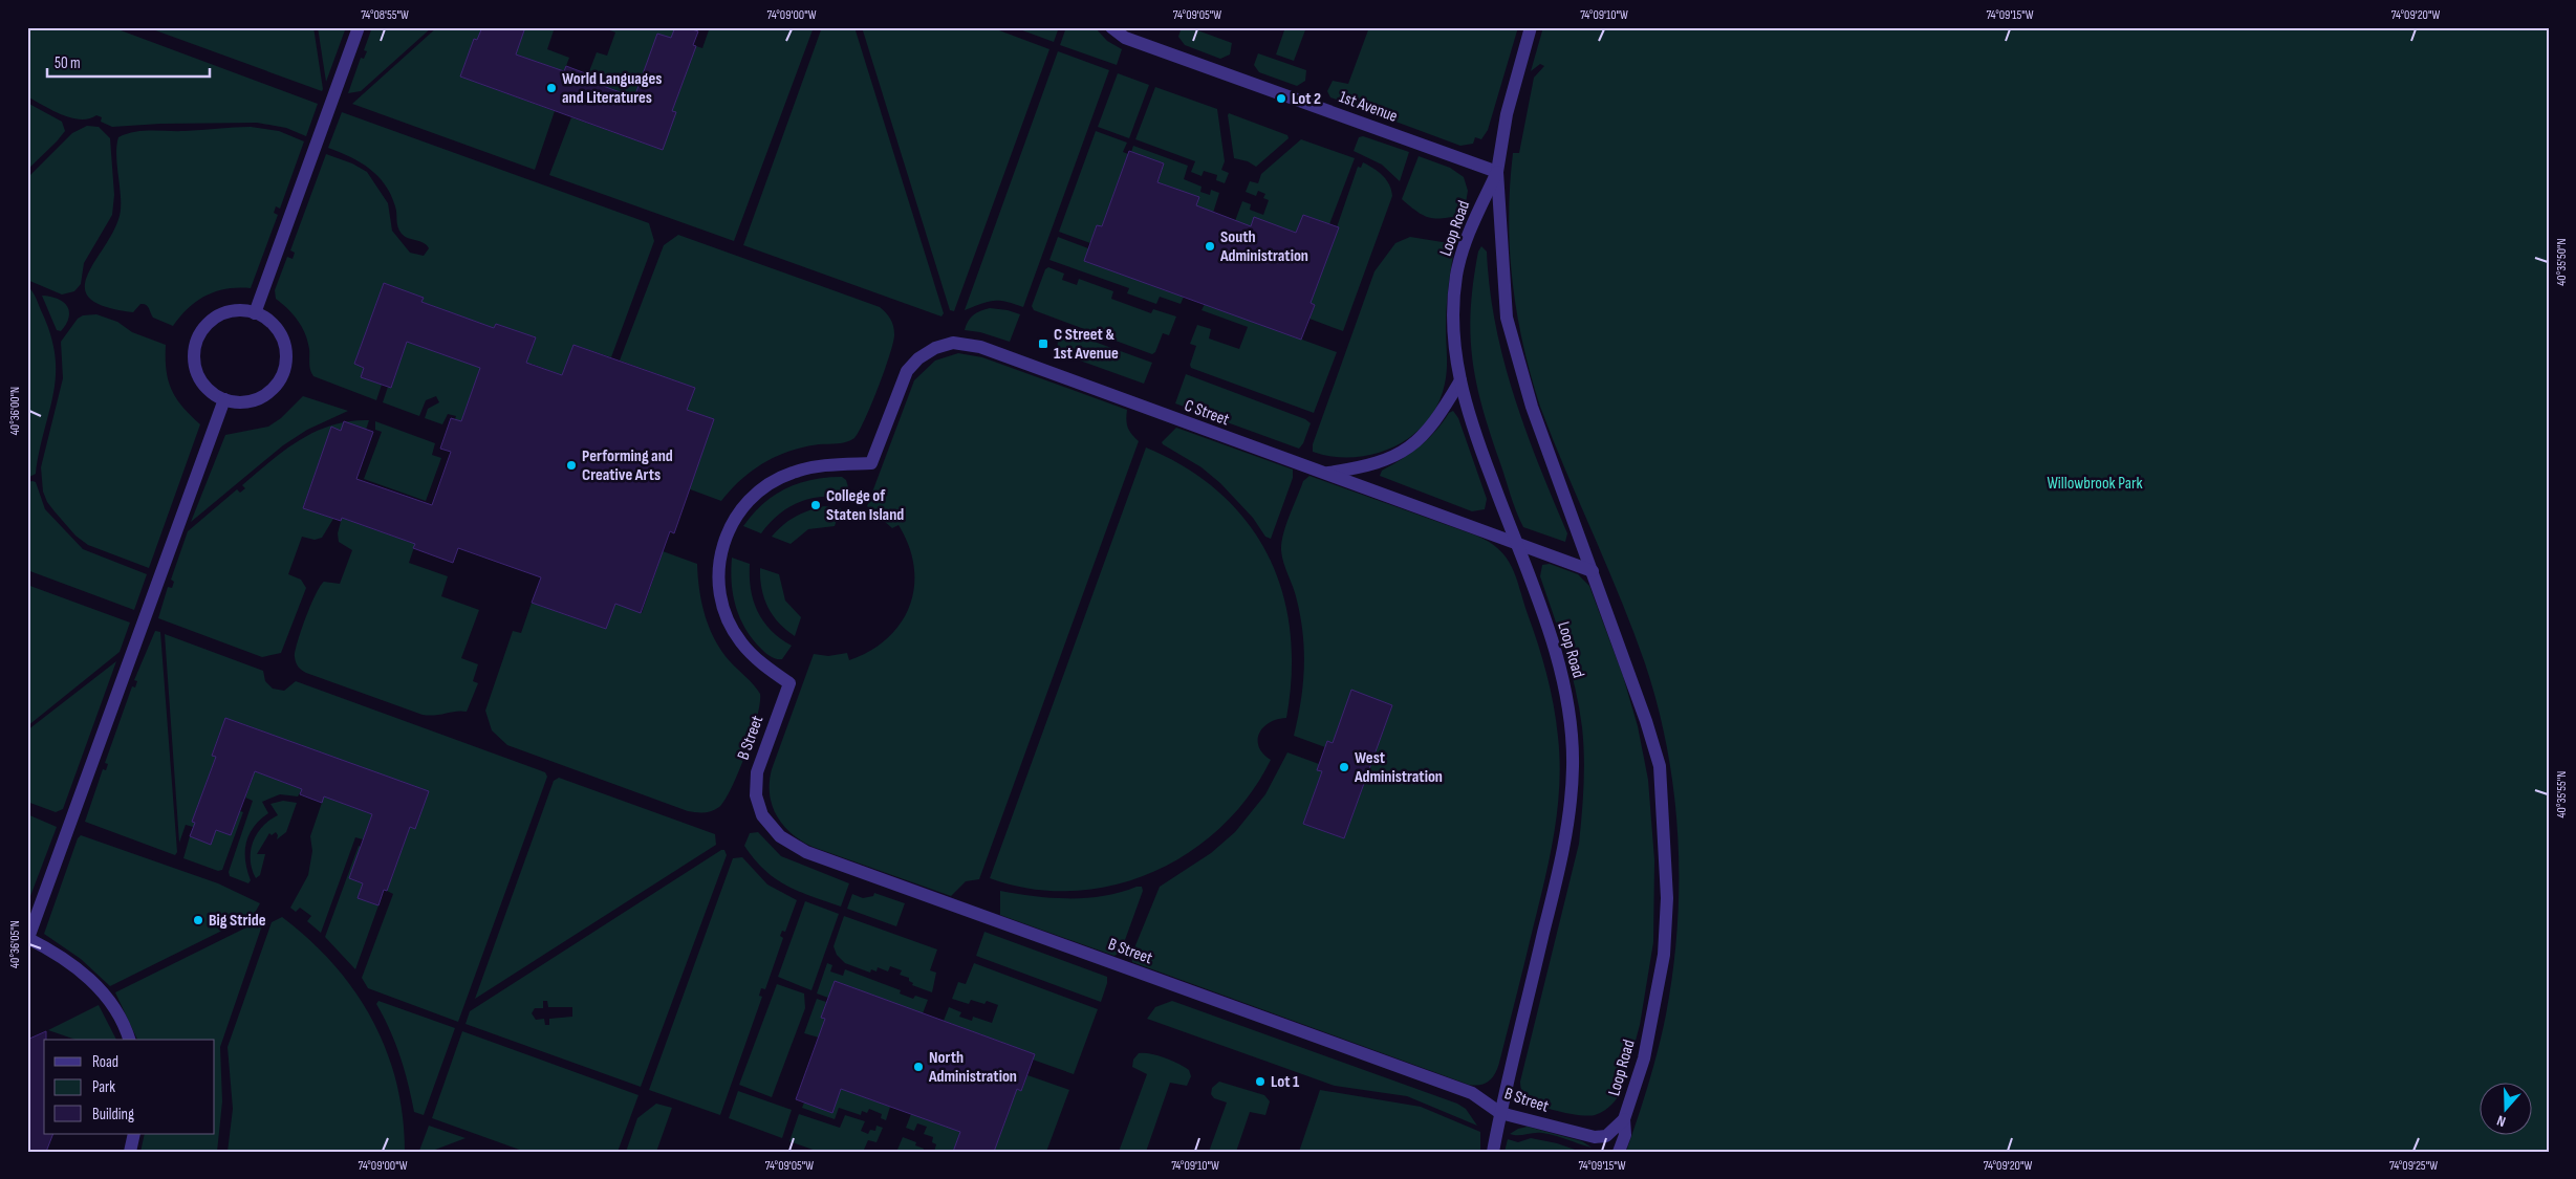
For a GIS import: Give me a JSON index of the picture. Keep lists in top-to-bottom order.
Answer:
{
  "streets": {
    "street": [
      "1st Avenue",
      "Loop Road",
      "C Street",
      "B Street"
    ]
  },
  "crossings": [
    ["1st Avenue", "Loop Road"],
    ["Loop Road", "C Street"],
    ["Loop Road", "B Street"],
    ["C Street", "B Street"]
  ],
  "parks": ["Willowbrook Park"],
  "places": {
    "other": [
      "World Languages and Literatures",
      "Lot 2",
      "South Administration",
      "Performing and Creative Arts",
      "College of Staten Island",
      "West Administration",
      "Big Stride",
      "North Administration",
      "Lot 1"
    ],
    "transit": ["C Street & 1st Avenue"]
  },
  "legend": ["Road", "Park", "Building"],
  "scale_bar": "50 m",
  "north": "bottom",
  "coordinates": [
    "74°08'55\"W",
    "74°09'00\"W",
    "74°09'05\"W",
    "74°09'10\"W",
    "74°09'15\"W",
    "74°09'20\"W",
    "40°35'50\"N",
    "40°36'00\"N",
    "40°35'55\"N",
    "40°36'05\"N",
    "74°09'25\"W"
  ]
}
